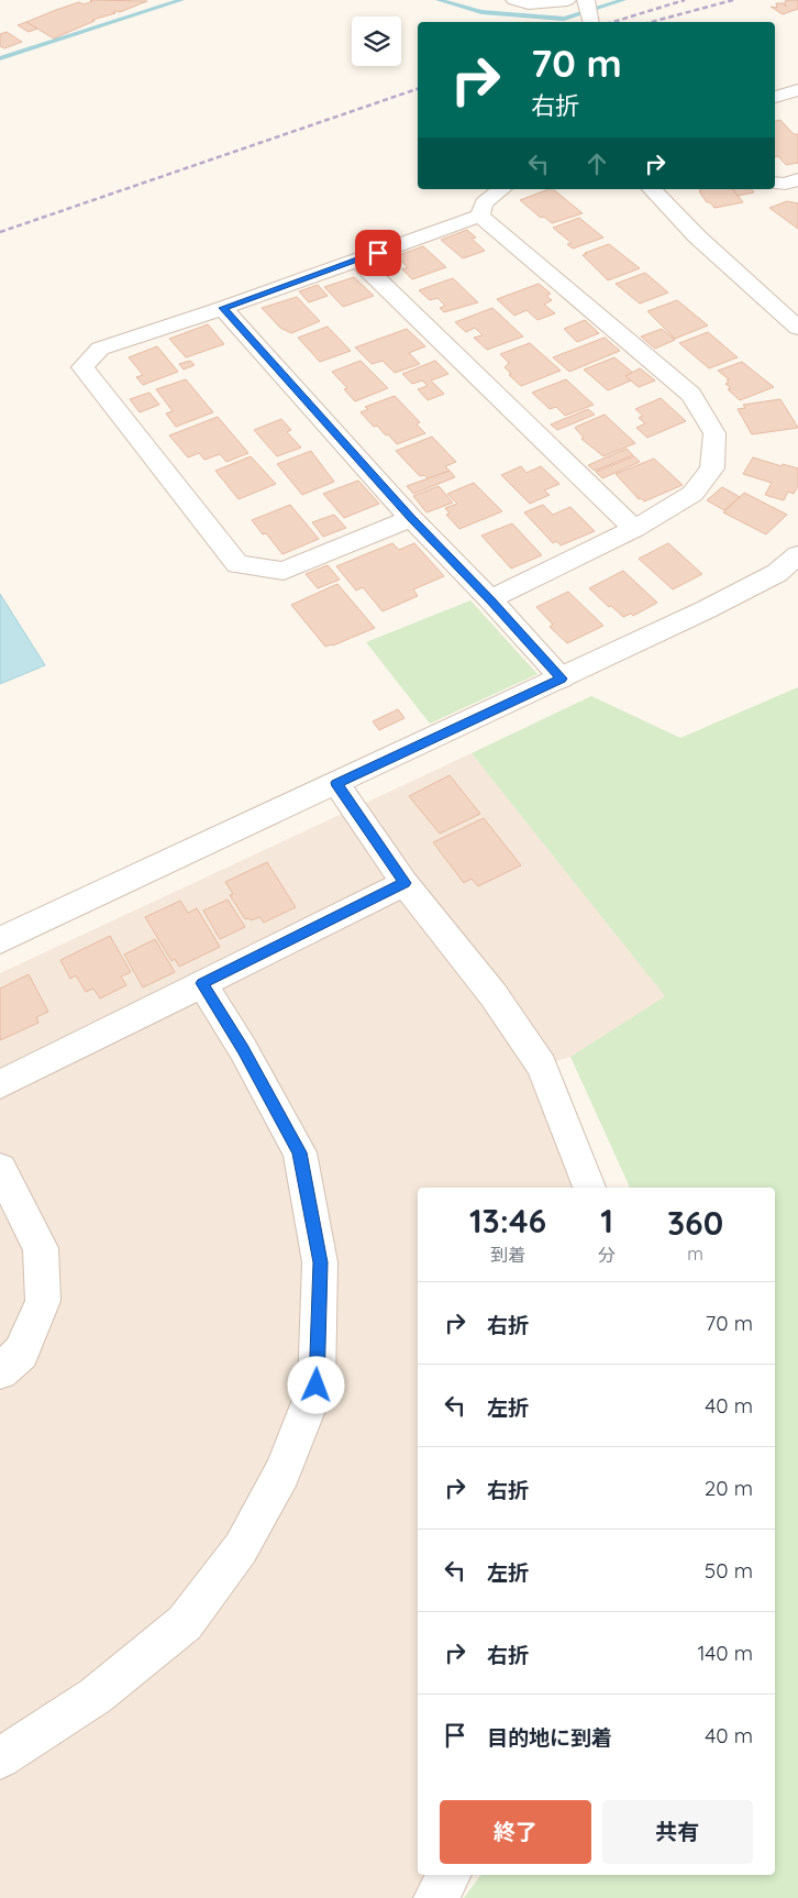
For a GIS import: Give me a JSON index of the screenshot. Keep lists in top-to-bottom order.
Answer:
{
  "page": {
    "turn": ["70 m", "右折"],
    "eta": [
      "13:46",
      "到着",
      "1",
      "分",
      "360",
      "m"
    ],
    "list": [
      {
        "name": "右折",
        "value": "70 m"
      },
      {
        "name": "左折",
        "value": "40 m"
      },
      {
        "name": "右折",
        "value": "20 m"
      },
      {
        "name": "左折",
        "value": "50 m"
      },
      {
        "name": "右折",
        "value": "140 m"
      },
      {
        "name": "目的地に到着",
        "value": "40 m"
      }
    ],
    "buttons": ["終了", "共有"]
  }
}
